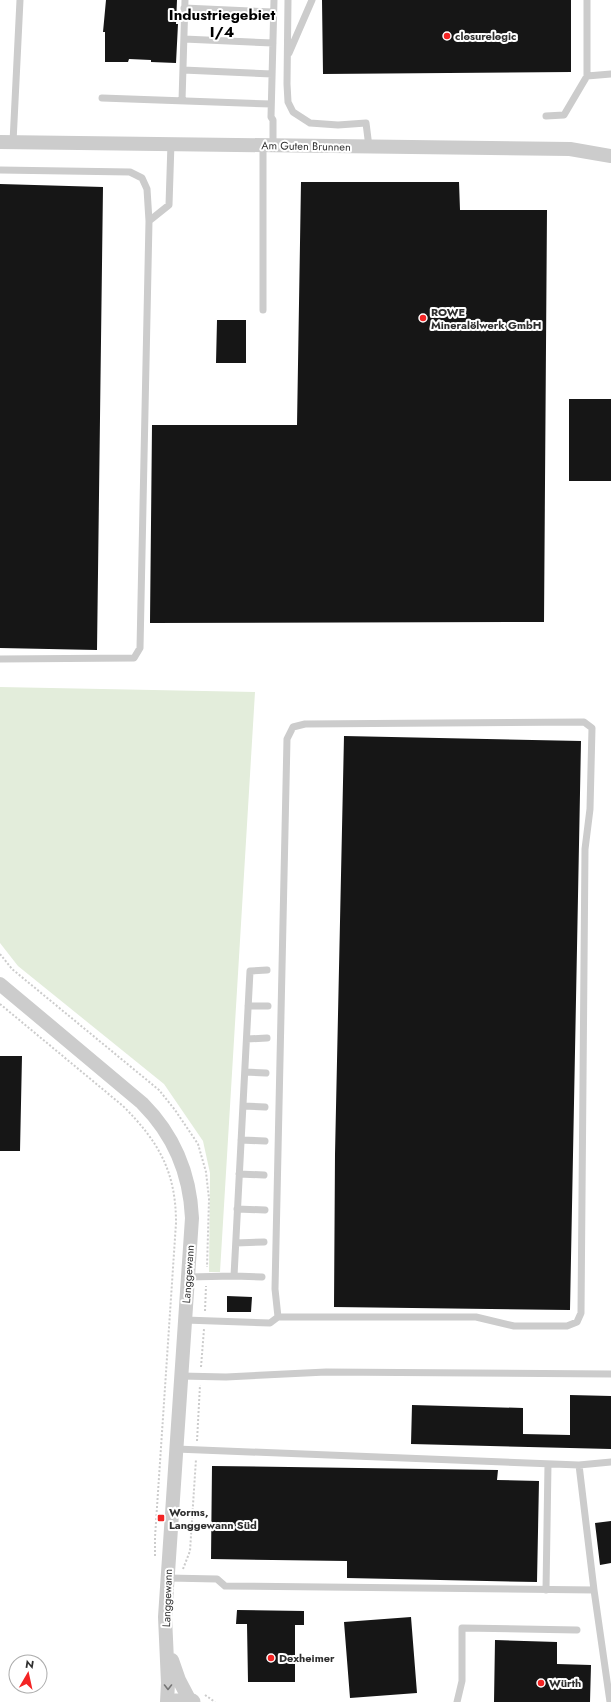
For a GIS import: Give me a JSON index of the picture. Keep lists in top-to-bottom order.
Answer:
{
  "streets": {
    "street": ["Am Guten Brunnen", "Langgewann"]
  },
  "districts": ["Industriegebiet I/4"],
  "places": {
    "other": [
      "closurelogic",
      "ROWE Mineralölwerk GmbH",
      "Dexheimer",
      "Würth"
    ],
    "transit": ["Worms, Langgewann Süd"]
  },
  "north": "top"
}
